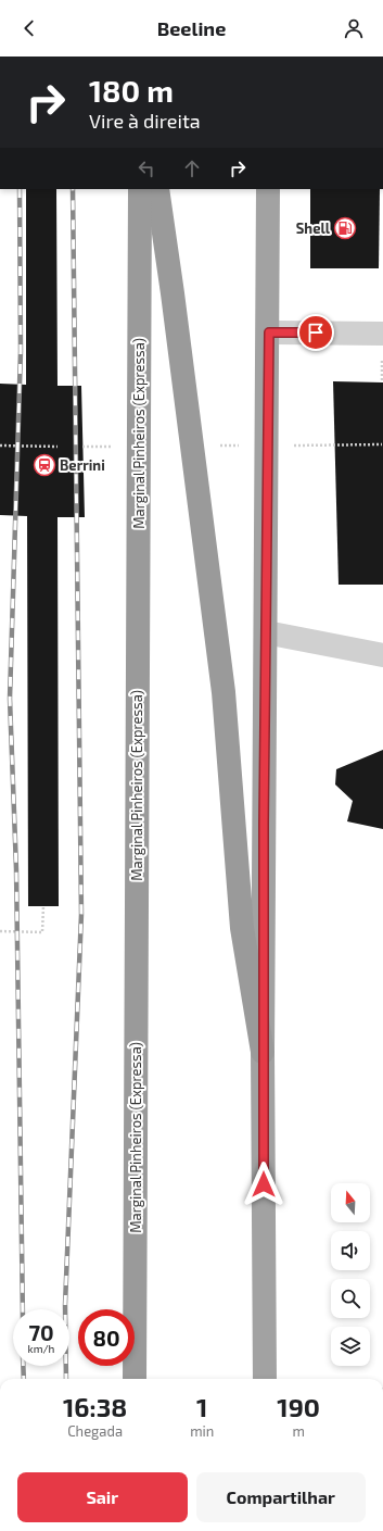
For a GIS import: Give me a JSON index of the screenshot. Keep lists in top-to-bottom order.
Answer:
{
  "streets": {
    "highway": ["Marginal Pinheiros (Expressa)"]
  },
  "places": {
    "fuel station": ["Shell"],
    "station": ["Berrini"]
  },
  "north": "top",
  "page": {
    "header": "Beeline",
    "turn": ["180 m", "Vire à direita"],
    "speed": "70 km/h",
    "limit": "80",
    "eta": [
      "16:38",
      "Chegada",
      "1",
      "min",
      "190",
      "m"
    ],
    "buttons": ["Sair", "Compartilhar"]
  }
}
